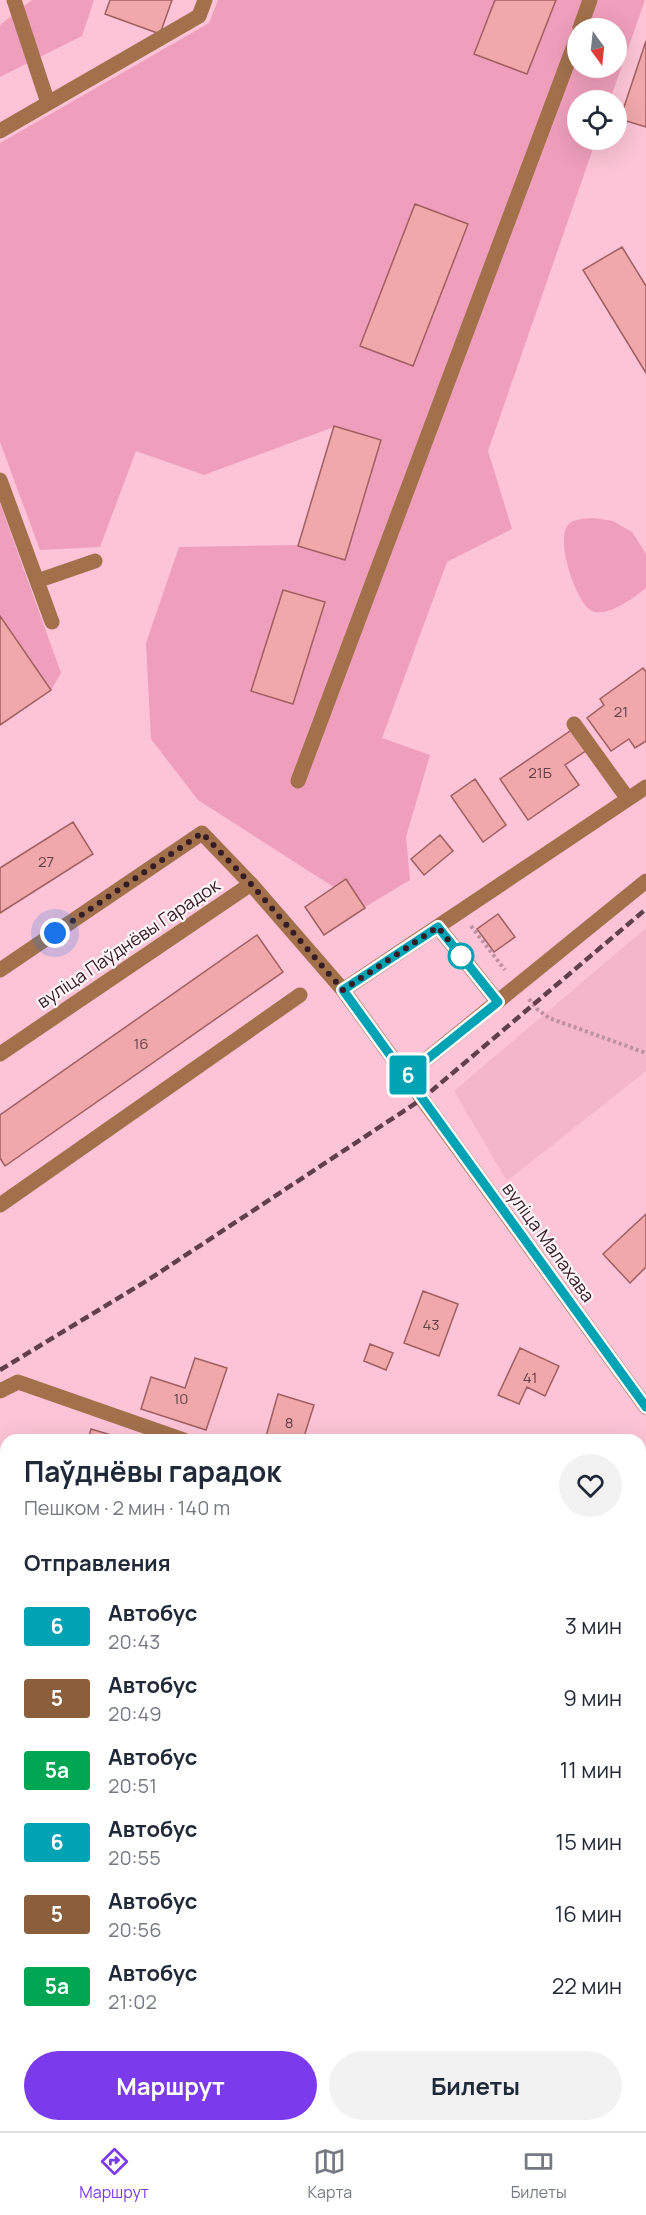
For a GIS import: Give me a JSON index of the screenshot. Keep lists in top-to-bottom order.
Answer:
{
  "streets": {
    "street": ["вуліца Паўднёвы Гарадок", "вуліца Малахава"]
  },
  "lines": ["bus line 6"],
  "house_numbers": [
    "21",
    "21Б",
    "27",
    "16",
    "43",
    "41",
    "10",
    "8"
  ],
  "north": "bottom",
  "page": {
    "on_map": "6",
    "heading": [
      ["Паўднёвы гарадок", "Пешком · 2 мин · 140 m"],
      "Отправления"
    ],
    "list": [
      {
        "mark": "6",
        "name": "Автобус",
        "note": "20:43",
        "value": "3 мин"
      },
      {
        "mark": "5",
        "name": "Автобус",
        "note": "20:49",
        "value": "9 мин"
      },
      {
        "mark": "5а",
        "name": "Автобус",
        "note": "20:51",
        "value": "11 мин"
      },
      {
        "mark": "6",
        "name": "Автобус",
        "note": "20:55",
        "value": "15 мин"
      },
      {
        "mark": "5",
        "name": "Автобус",
        "note": "20:56",
        "value": "16 мин"
      },
      {
        "mark": "5а",
        "name": "Автобус",
        "note": "21:02",
        "value": "22 мин"
      }
    ],
    "buttons": ["Маршрут", "Билеты"],
    "tabs": ["Маршрут", "Карта", "Билеты"]
  }
}
